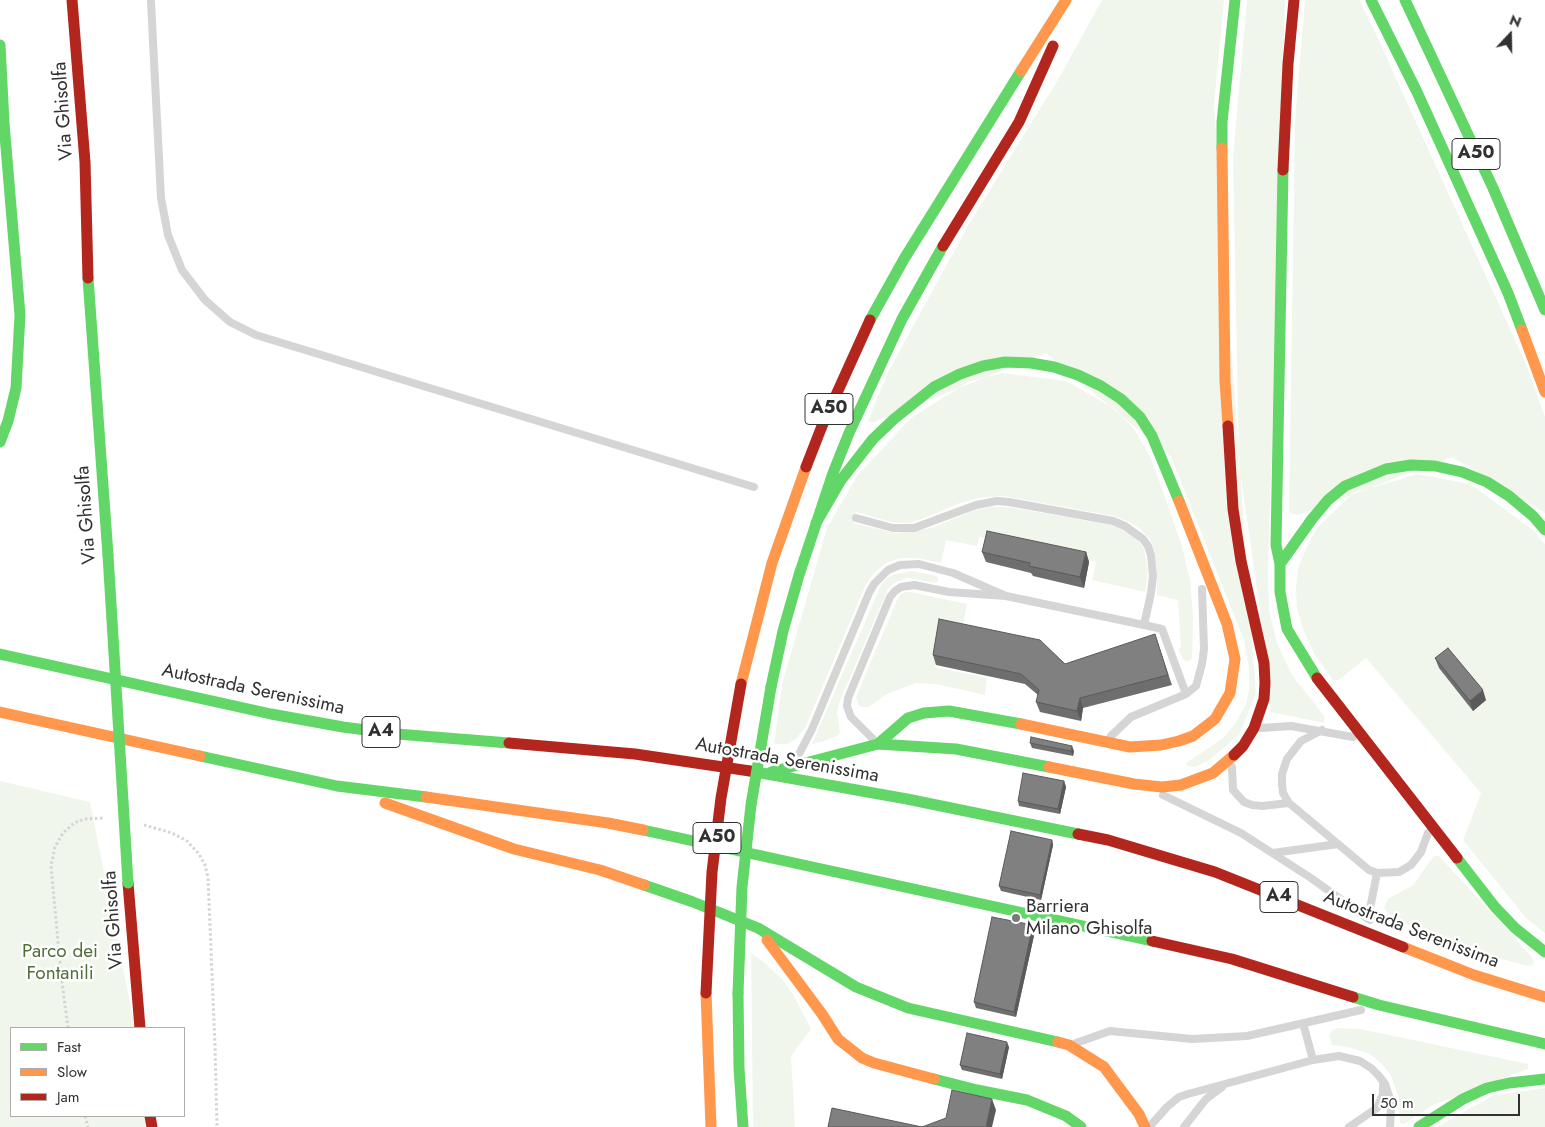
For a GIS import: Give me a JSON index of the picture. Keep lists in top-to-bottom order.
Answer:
{
  "streets": {
    "main road": [
      "Via Ghisolfa",
      "A50",
      "Autostrada Serenissima",
      "A4"
    ]
  },
  "parks": ["Parco dei Fontanili"],
  "places": ["Barriera Milano Ghisolfa"],
  "legend": ["Fast", "Slow", "Jam"],
  "scale_bar": "50 m",
  "north": "top"
}
